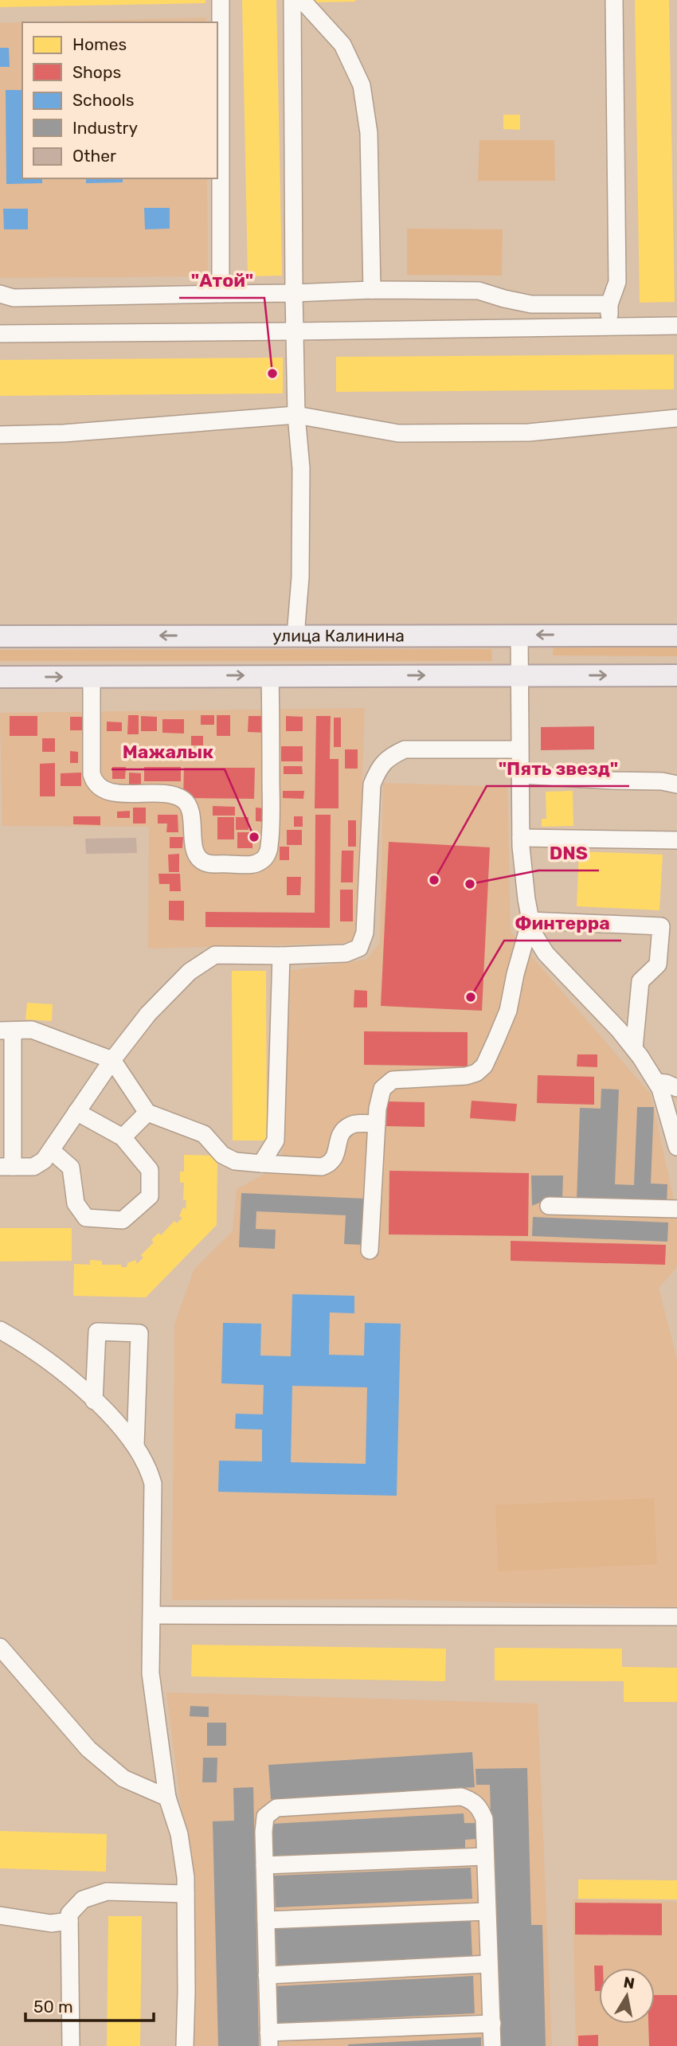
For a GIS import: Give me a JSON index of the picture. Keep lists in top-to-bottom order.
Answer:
{
  "streets": {
    "main road": ["улица Калинина"]
  },
  "places": [
    "\"Атой\"",
    "Мажалык",
    "\"Пять звезд\"",
    "DNS",
    "Финтерра"
  ],
  "legend": [
    "Homes",
    "Shops",
    "Schools",
    "Industry",
    "Other"
  ],
  "scale_bar": "50 m",
  "north": "top"
}
